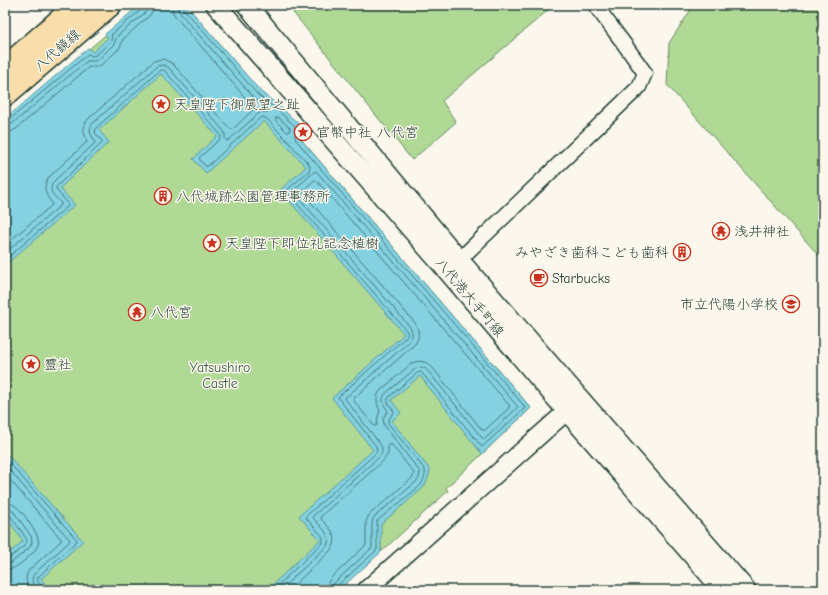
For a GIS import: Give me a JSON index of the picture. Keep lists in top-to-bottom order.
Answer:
{
  "streets": {
    "main road": ["八代鏡線", "八代港大手町線"]
  },
  "parks": ["Yatsushiro Castle"],
  "places": {
    "place": [
      "天皇陛下御展望之趾",
      "官幣中社 八代宮",
      "天皇陛下即位礼記念植樹",
      "靈社"
    ],
    "building": ["八代城跡公園管理事務所", "みやざき歯科こども歯科"],
    "temple": ["浅井神社", "八代宮"],
    "cafe": ["Starbucks"],
    "school or university": ["市立代陽小学校"]
  }
}
